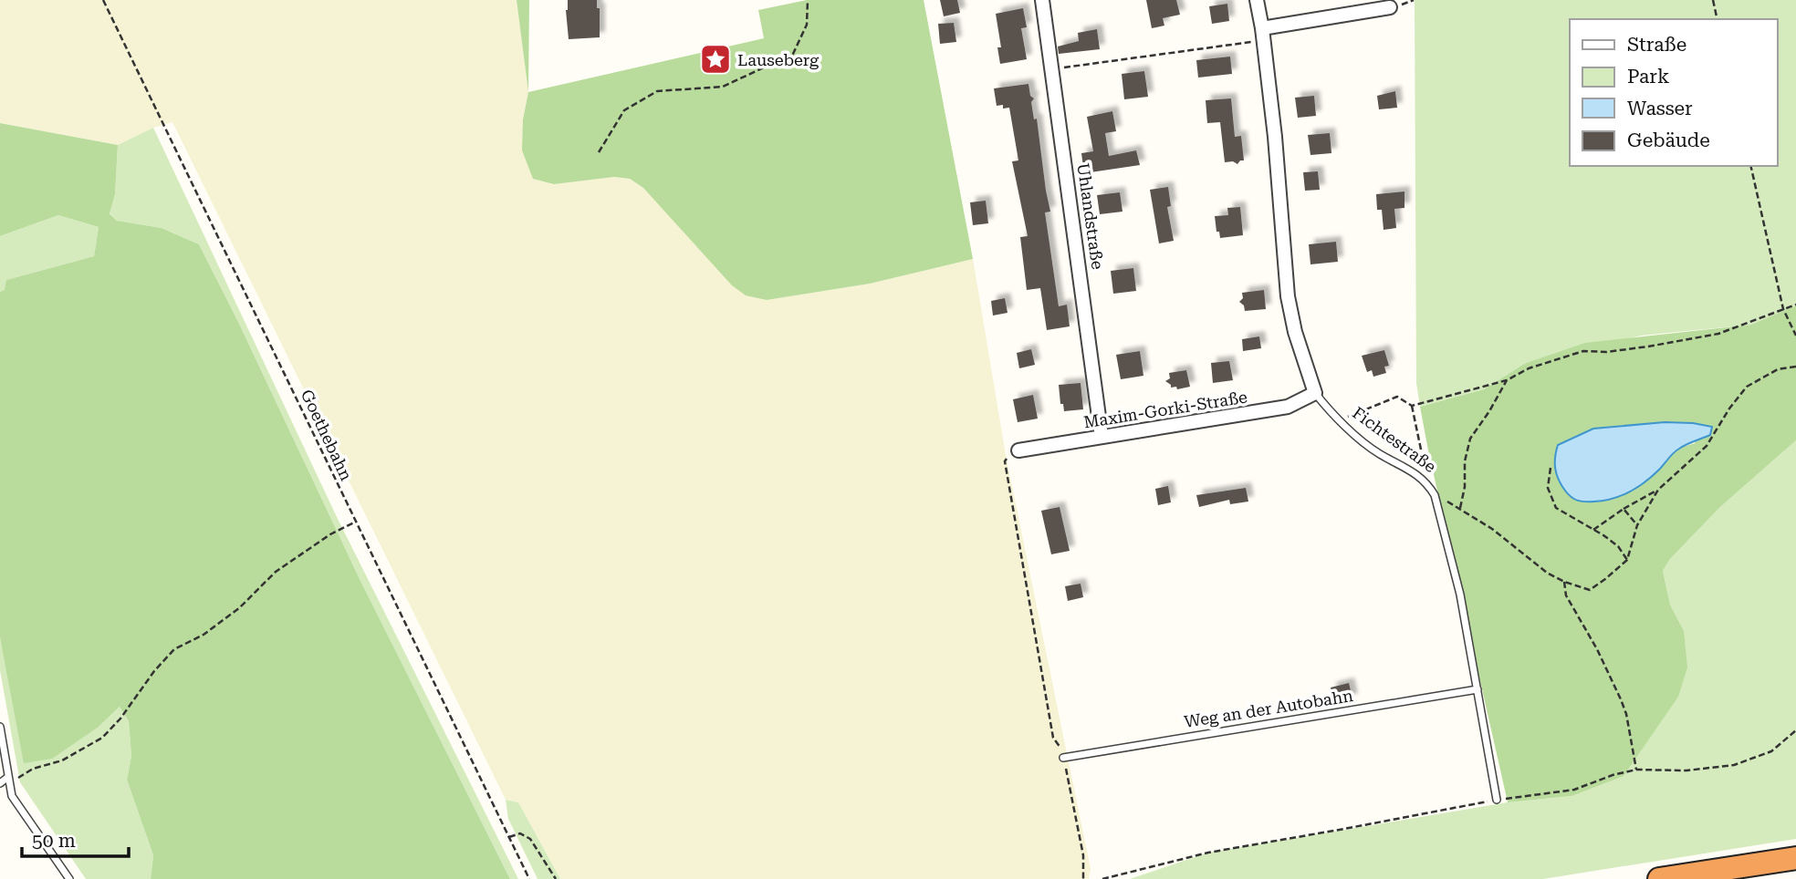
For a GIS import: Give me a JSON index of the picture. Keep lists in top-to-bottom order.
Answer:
{
  "streets": {
    "street": ["Uhlandstraße", "Maxim-Gorki-Straße", "Fichtestraße"],
    "lane": ["Weg an der Autobahn"],
    "path": ["Goethebahn"]
  },
  "crossings": [
    ["Uhlandstraße", "Maxim-Gorki-Straße"],
    ["Maxim-Gorki-Straße", "Fichtestraße"],
    ["Fichtestraße", "Weg an der Autobahn"]
  ],
  "places": {
    "place": ["Lauseberg"]
  },
  "legend": [
    "Straße",
    "Park",
    "Wasser",
    "Gebäude"
  ],
  "scale_bar": "50 m"
}
